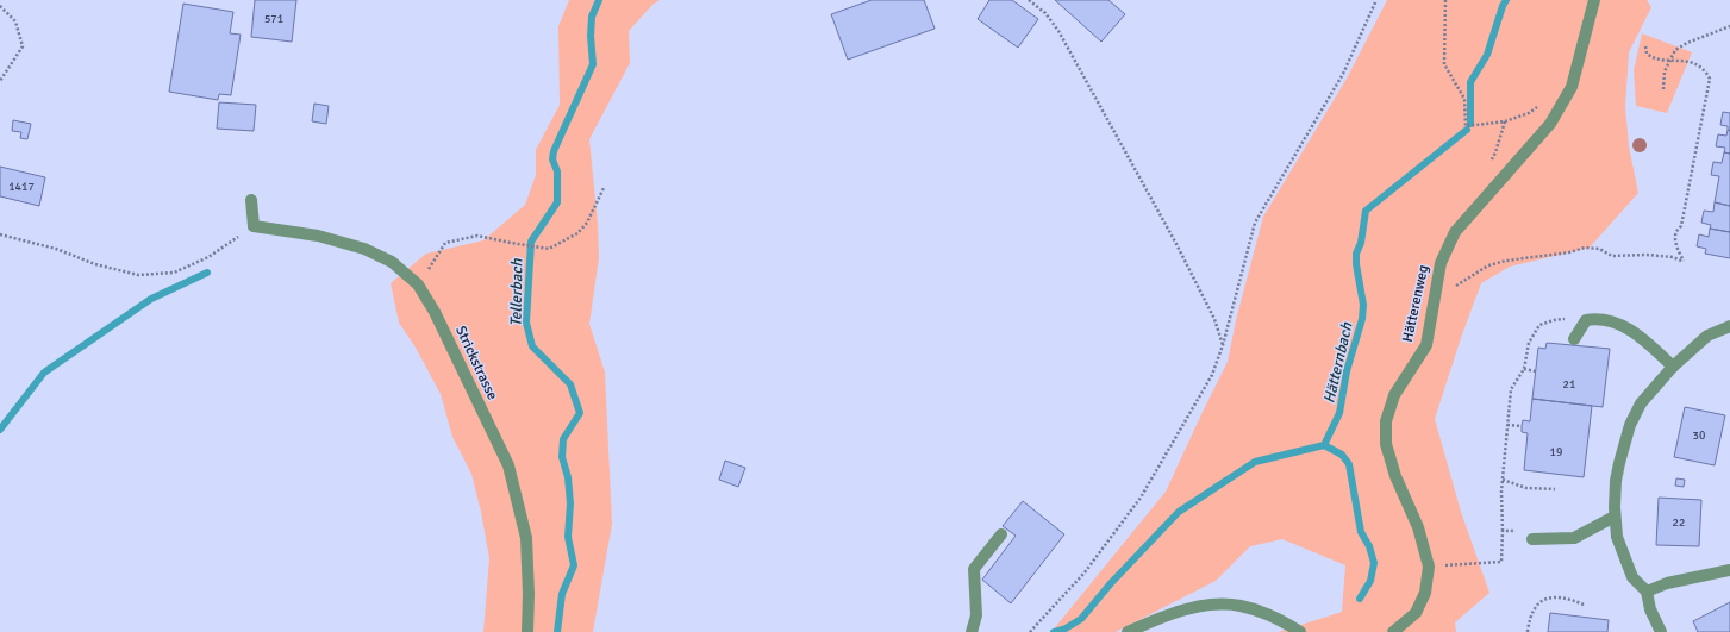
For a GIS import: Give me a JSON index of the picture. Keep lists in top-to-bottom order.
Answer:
{
  "streets": {
    "street": ["Hätterenweg", "Strickstrasse"]
  },
  "water": ["Tellerbach", "Hätternbach"],
  "house_numbers": [
    "571",
    "1417",
    "21",
    "30",
    "19",
    "22"
  ]
}
